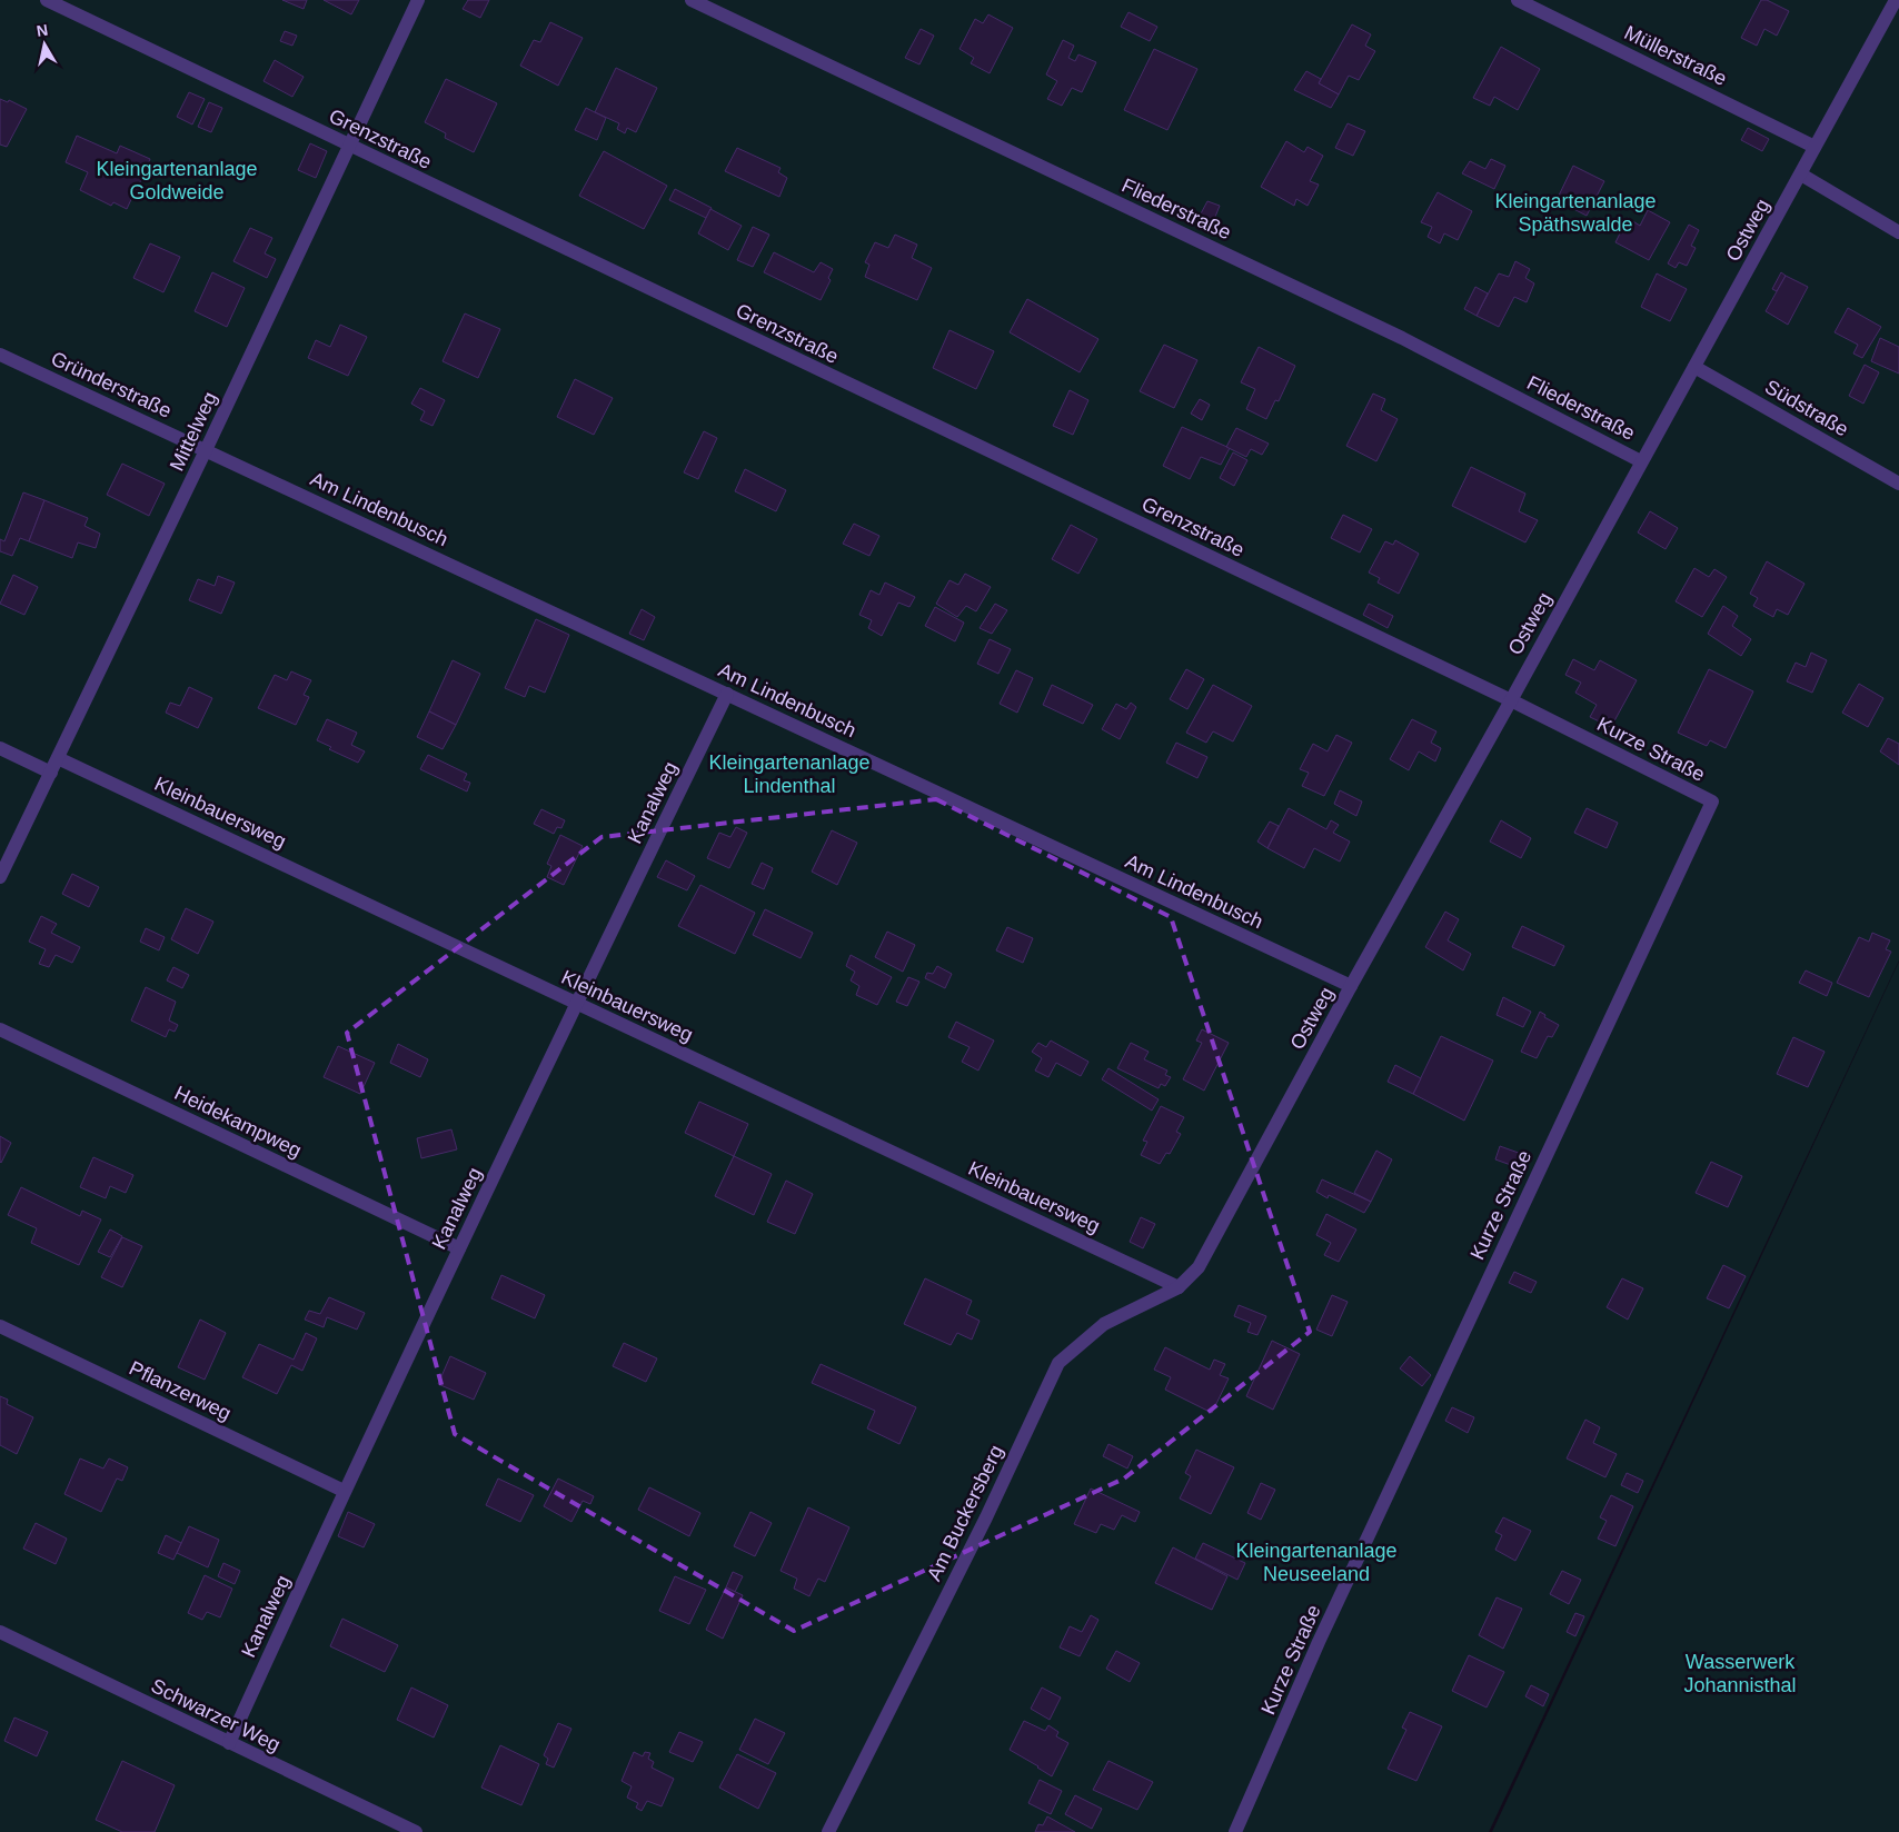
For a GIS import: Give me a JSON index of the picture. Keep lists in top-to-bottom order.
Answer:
{
  "streets": {
    "lane": [
      "Müllerstraße",
      "Grenzstraße",
      "Fliederstraße",
      "Ostweg",
      "Gründerstraße",
      "Südstraße",
      "Mittelweg",
      "Am Lindenbusch",
      "Kurze Straße",
      "Kanalweg",
      "Kleinbauersweg",
      "Heidekampweg",
      "Pflanzerweg",
      "Am Buckersberg",
      "Schwarzer Weg"
    ]
  },
  "crossings": [
    ["Müllerstraße", "Ostweg"],
    ["Grenzstraße", "Ostweg"],
    ["Grenzstraße", "Mittelweg"],
    ["Grenzstraße", "Kurze Straße"],
    ["Fliederstraße", "Ostweg"],
    ["Ostweg", "Südstraße"],
    ["Ostweg", "Am Lindenbusch"],
    ["Ostweg", "Kurze Straße"],
    ["Ostweg", "Am Buckersberg"],
    ["Gründerstraße", "Mittelweg"],
    ["Gründerstraße", "Am Lindenbusch"],
    ["Mittelweg", "Am Lindenbusch"],
    ["Mittelweg", "Kleinbauersweg"],
    ["Am Lindenbusch", "Kanalweg"],
    ["Kanalweg", "Kleinbauersweg"],
    ["Kanalweg", "Heidekampweg"],
    ["Kanalweg", "Pflanzerweg"],
    ["Kanalweg", "Schwarzer Weg"],
    ["Kleinbauersweg", "Am Buckersberg"]
  ],
  "parks": [
    "Kleingartenanlage Goldweide",
    "Kleingartenanlage Späthswalde",
    "Kleingartenanlage Lindenthal",
    "Kleingartenanlage Neuseeland",
    "Wasserwerk Johannisthal"
  ],
  "north": "top"
}
